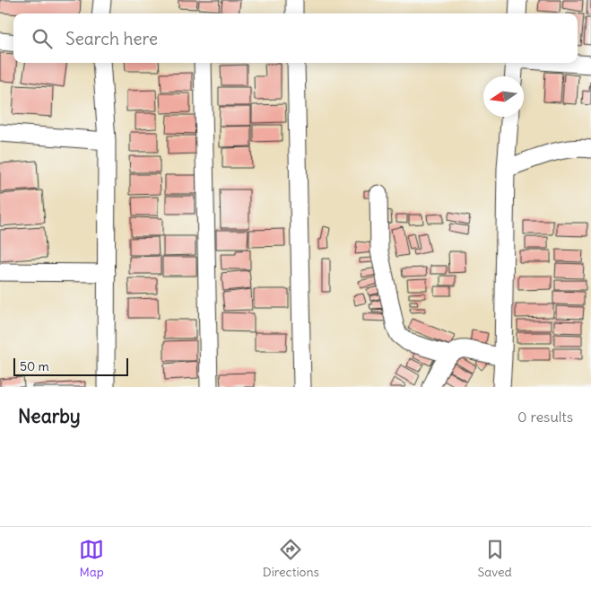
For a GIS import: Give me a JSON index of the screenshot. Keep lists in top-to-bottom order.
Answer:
{
  "scale_bar": "50 m",
  "north": "left",
  "page": {
    "search": "Search here",
    "scale": "50 m",
    "heading": ["Nearby", "0 results"],
    "nav": ["Map", "Directions", "Saved"]
  }
}
